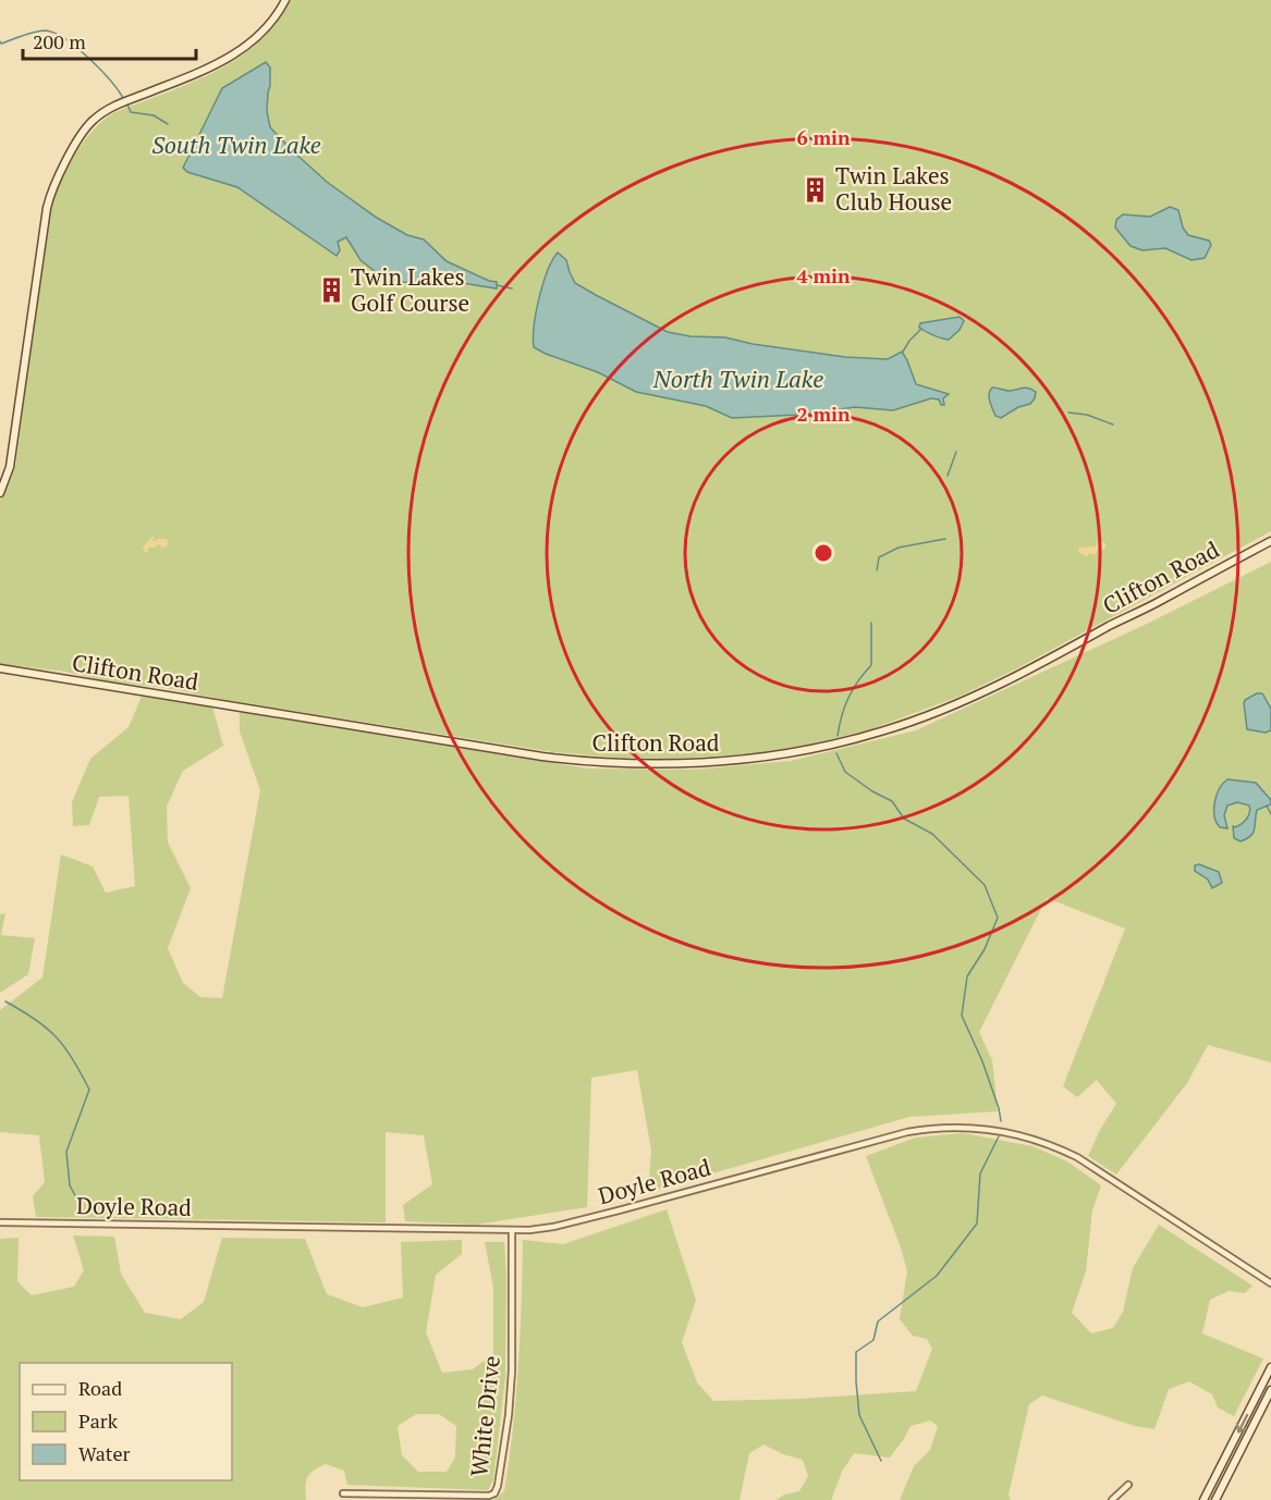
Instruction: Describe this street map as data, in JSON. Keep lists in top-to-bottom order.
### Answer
{
  "streets": {
    "main road": ["Clifton Road"],
    "street": ["Doyle Road", "White Drive"]
  },
  "crossings": [
    ["Doyle Road", "White Drive"]
  ],
  "water": ["South Twin Lake", "North Twin Lake"],
  "places": {
    "building": ["Twin Lakes Club House", "Twin Lakes Golf Course"]
  },
  "legend": ["Road", "Park", "Water"],
  "scale_bar": "200 m",
  "rings": ["6 min", "4 min", "2 min"]
}
